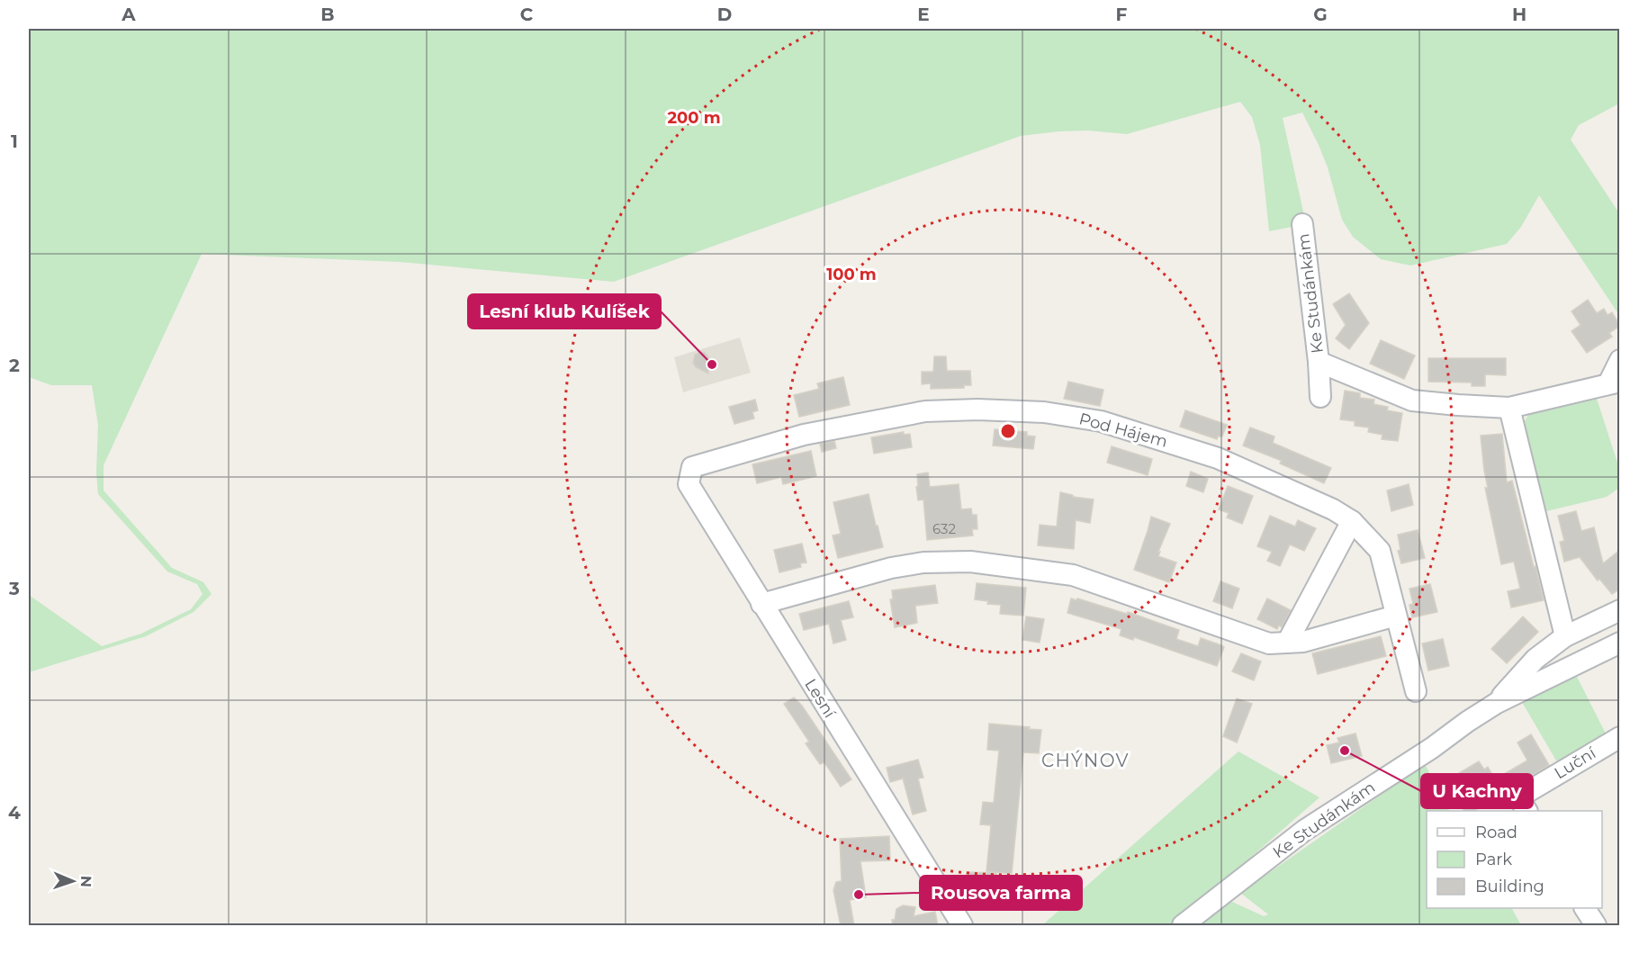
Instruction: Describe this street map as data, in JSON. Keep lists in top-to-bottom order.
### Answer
{
  "streets": {
    "street": [
      "Ke Studánkám",
      "Pod Hájem",
      "Lesní",
      "Luční"
    ]
  },
  "crossings": [
    ["Pod Hájem", "Lesní"]
  ],
  "districts": ["CHÝNOV"],
  "places": ["Lesní klub Kulíšek", "U Kachny", "Rousova farma"],
  "house_numbers": ["632"],
  "legend": ["Road", "Park", "Building"],
  "north": "right",
  "grid": {
    "columns": [
      "A",
      "B",
      "C",
      "D",
      "E",
      "F",
      "G",
      "H"
    ],
    "rows": [
      "1",
      "2",
      "3",
      "4"
    ]
  },
  "rings": ["200 m", "100 m"]
}
